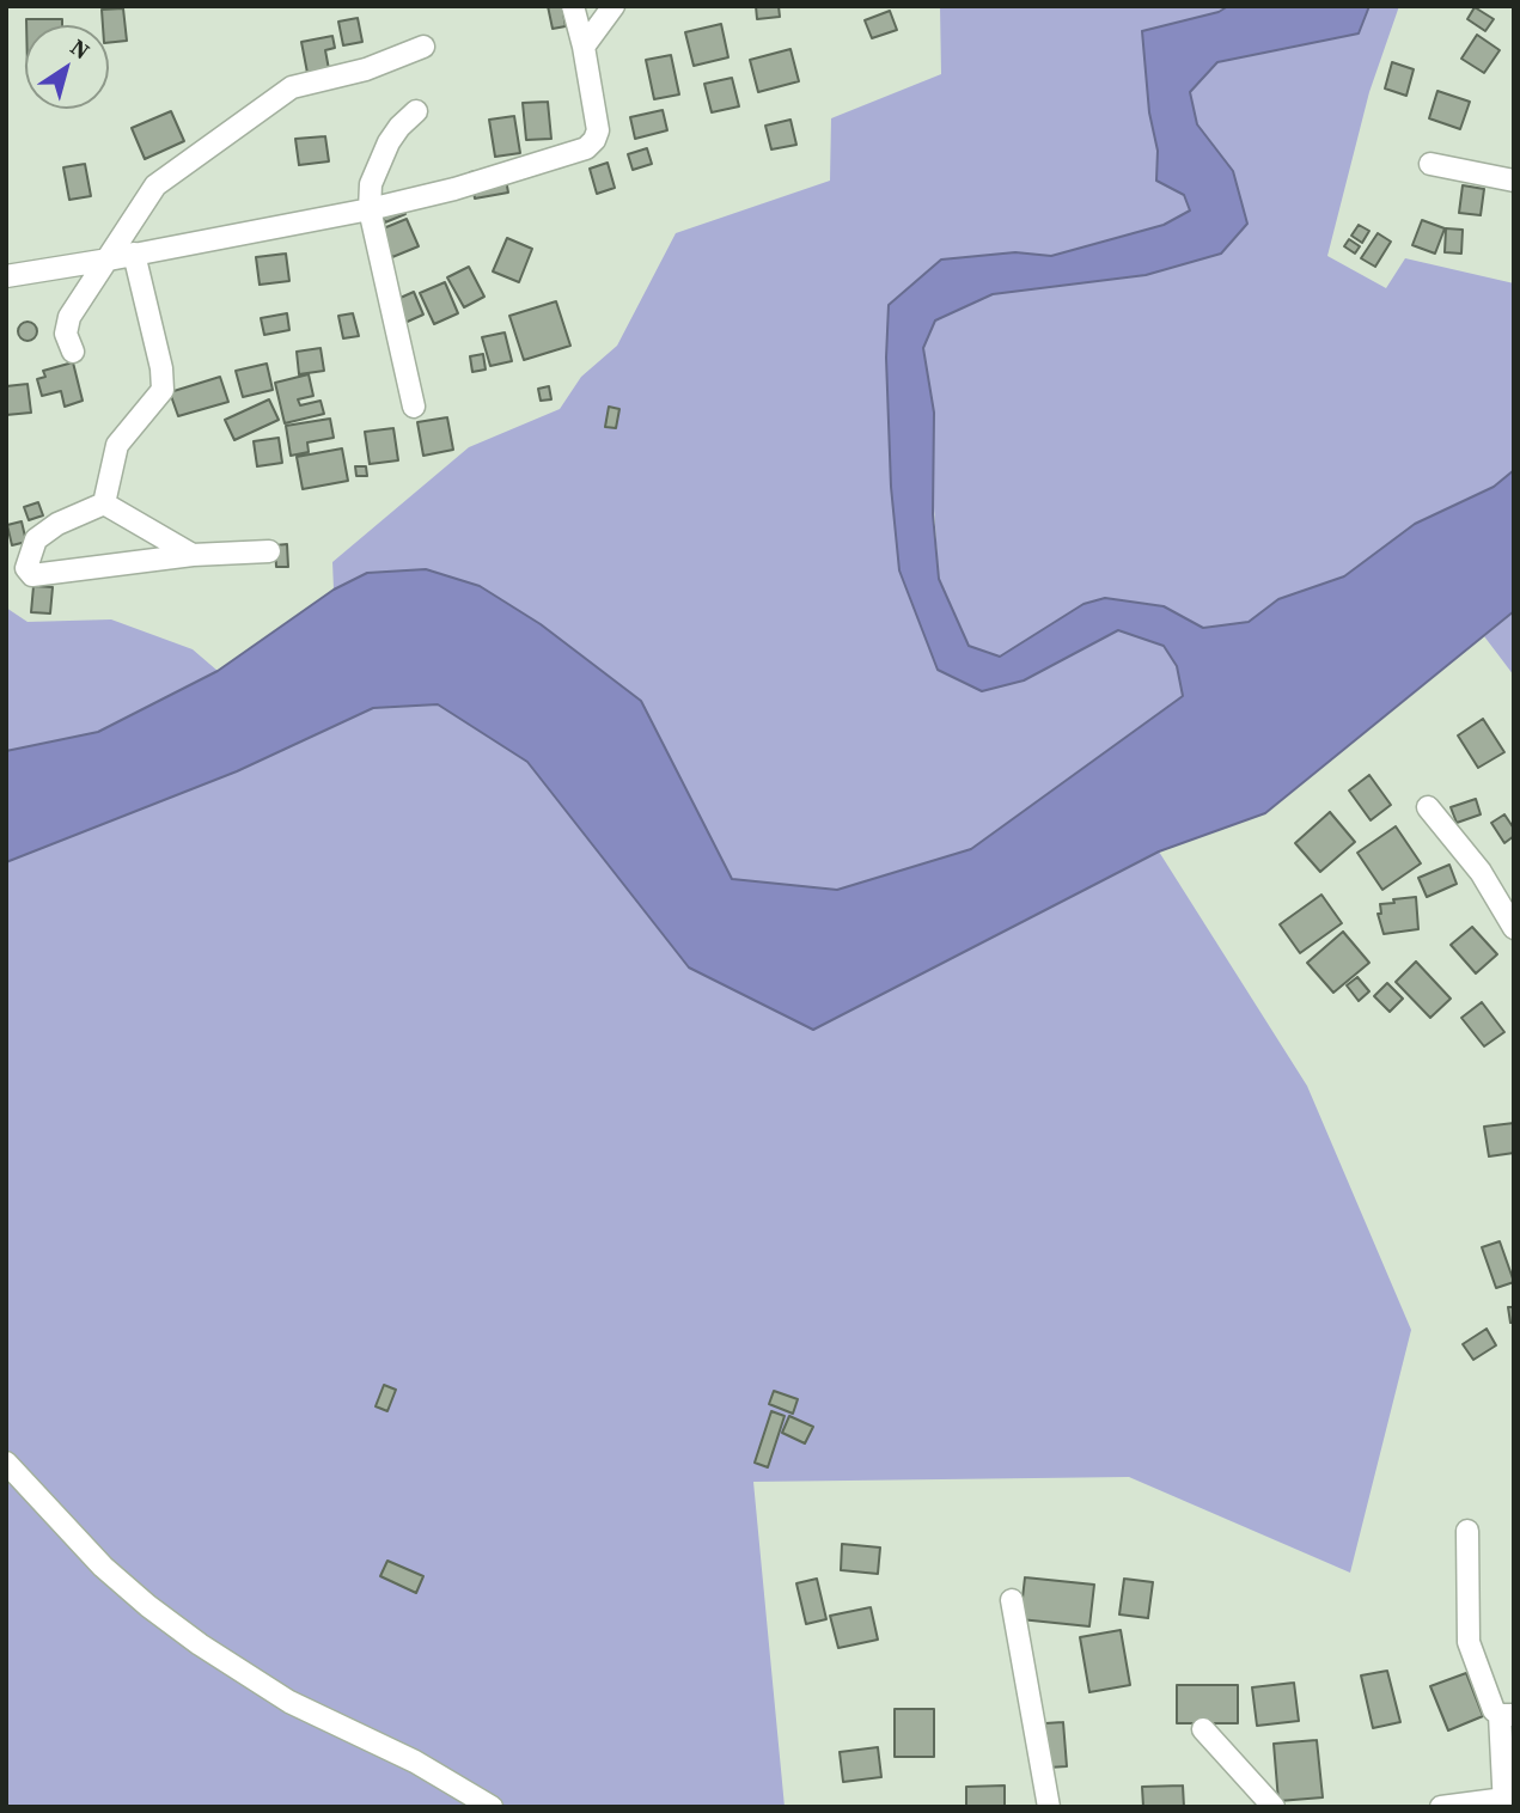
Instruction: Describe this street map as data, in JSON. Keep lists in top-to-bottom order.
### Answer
{
  "north": "top right"
}
